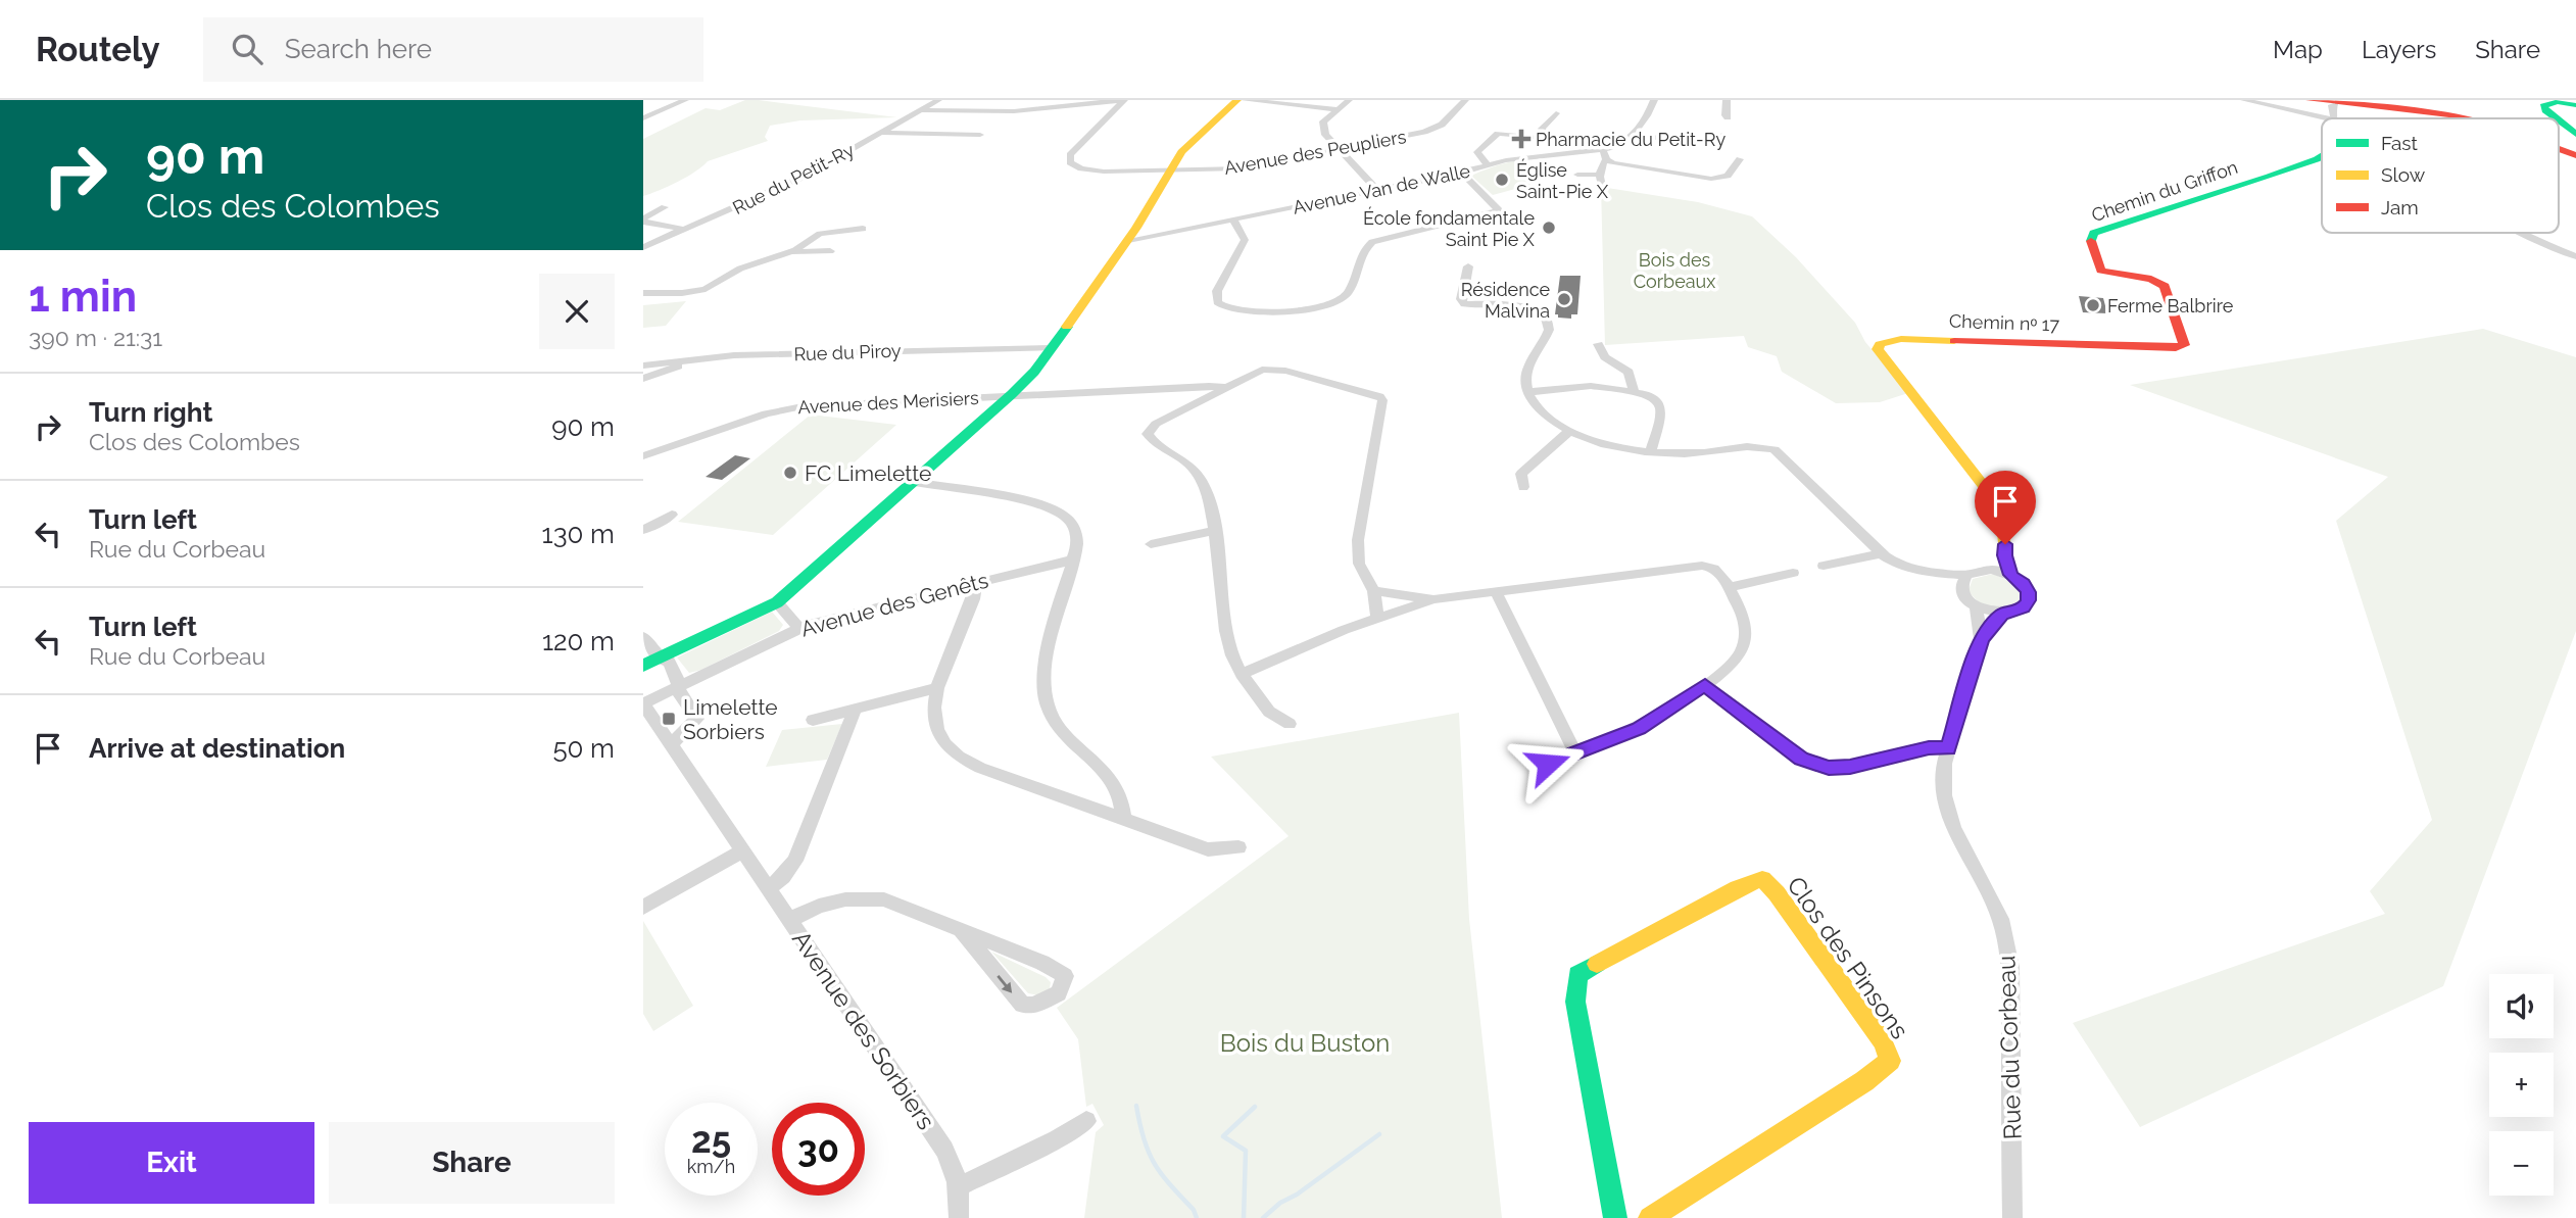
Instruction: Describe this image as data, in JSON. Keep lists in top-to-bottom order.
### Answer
{
  "streets": {
    "street": [
      "Avenue des Peupliers",
      "Rue du Petit-Ry",
      "Avenue Van de Walle",
      "Chemin du Griffon",
      "Chemin nᵒ 17",
      "Rue du Piroy",
      "Avenue des Merisiers",
      "Avenue des Genêts",
      "Clos des Pinsons",
      "Avenue des Sorbiers",
      "Rue du Corbeau"
    ]
  },
  "crossings": [
    ["Chemin du Griffon", "Chemin nᵒ 17"],
    ["Chemin nᵒ 17", "Rue du Corbeau"],
    ["Avenue des Genêts", "Avenue des Sorbiers"]
  ],
  "parks": ["Bois des Corbeaux", "Bois du Buston"],
  "places": {
    "health": ["Pharmacie du Petit-Ry"],
    "other": [
      "Église Saint-Pie X",
      "École fondamentale Saint Pie X",
      "Résidence Malvina",
      "Ferme Balbrire",
      "FC Limelette"
    ],
    "transit": ["Limelette Sorbiers"]
  },
  "legend": ["Fast", "Slow", "Jam"],
  "page": {
    "header": "Routely",
    "search": "Search here",
    "nav": ["Map", "Layers", "Share"],
    "turn": ["90 m", "Clos des Colombes"],
    "heading": ["1 min", "390 m · 21:31"],
    "list": [
      {
        "name": "Turn right",
        "note": "Clos des Colombes",
        "value": "90 m"
      },
      {
        "name": "Turn left",
        "note": "Rue du Corbeau",
        "value": "130 m"
      },
      {
        "name": "Turn left",
        "note": "Rue du Corbeau",
        "value": "120 m"
      },
      {
        "name": "Arrive at destination",
        "value": "50 m"
      }
    ],
    "map_buttons": ["+", "−"],
    "speed": "25 km/h",
    "limit": "30",
    "buttons": ["Exit", "Share"]
  }
}
